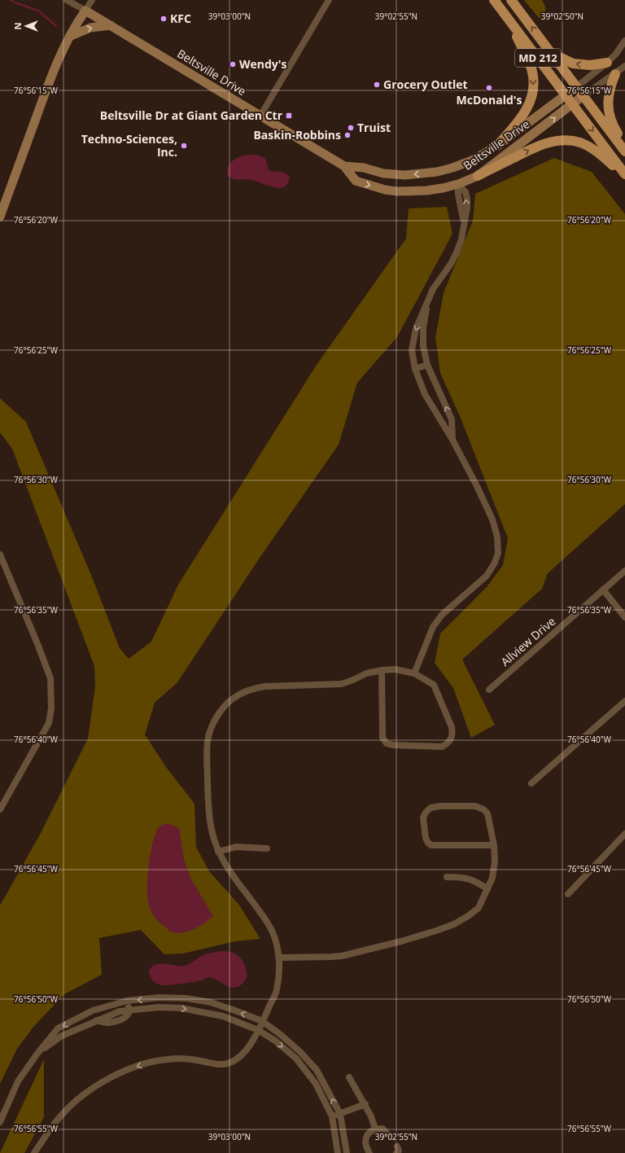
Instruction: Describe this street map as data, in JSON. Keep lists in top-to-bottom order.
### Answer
{
  "streets": {
    "main road": ["MD 212"],
    "street": ["Beltsville Drive", "Allview Drive"]
  },
  "crossings": [
    ["MD 212", "Beltsville Drive"]
  ],
  "places": {
    "other": [
      "KFC",
      "Wendy's",
      "Grocery Outlet",
      "McDonald's",
      "Truist",
      "Baskin-Robbins",
      "Techno-Sciences, Inc."
    ],
    "transit": ["Beltsville Dr at Giant Garden Ctr"]
  },
  "north": "left",
  "coordinates": [
    "39°03'00\"N",
    "39°02'55\"N",
    "39°02'50\"N",
    "76°56'15\"W",
    "76°56'20\"W",
    "76°56'25\"W",
    "76°56'30\"W",
    "76°56'35\"W",
    "76°56'40\"W",
    "76°56'45\"W",
    "76°56'50\"W",
    "76°56'55\"W"
  ]
}
